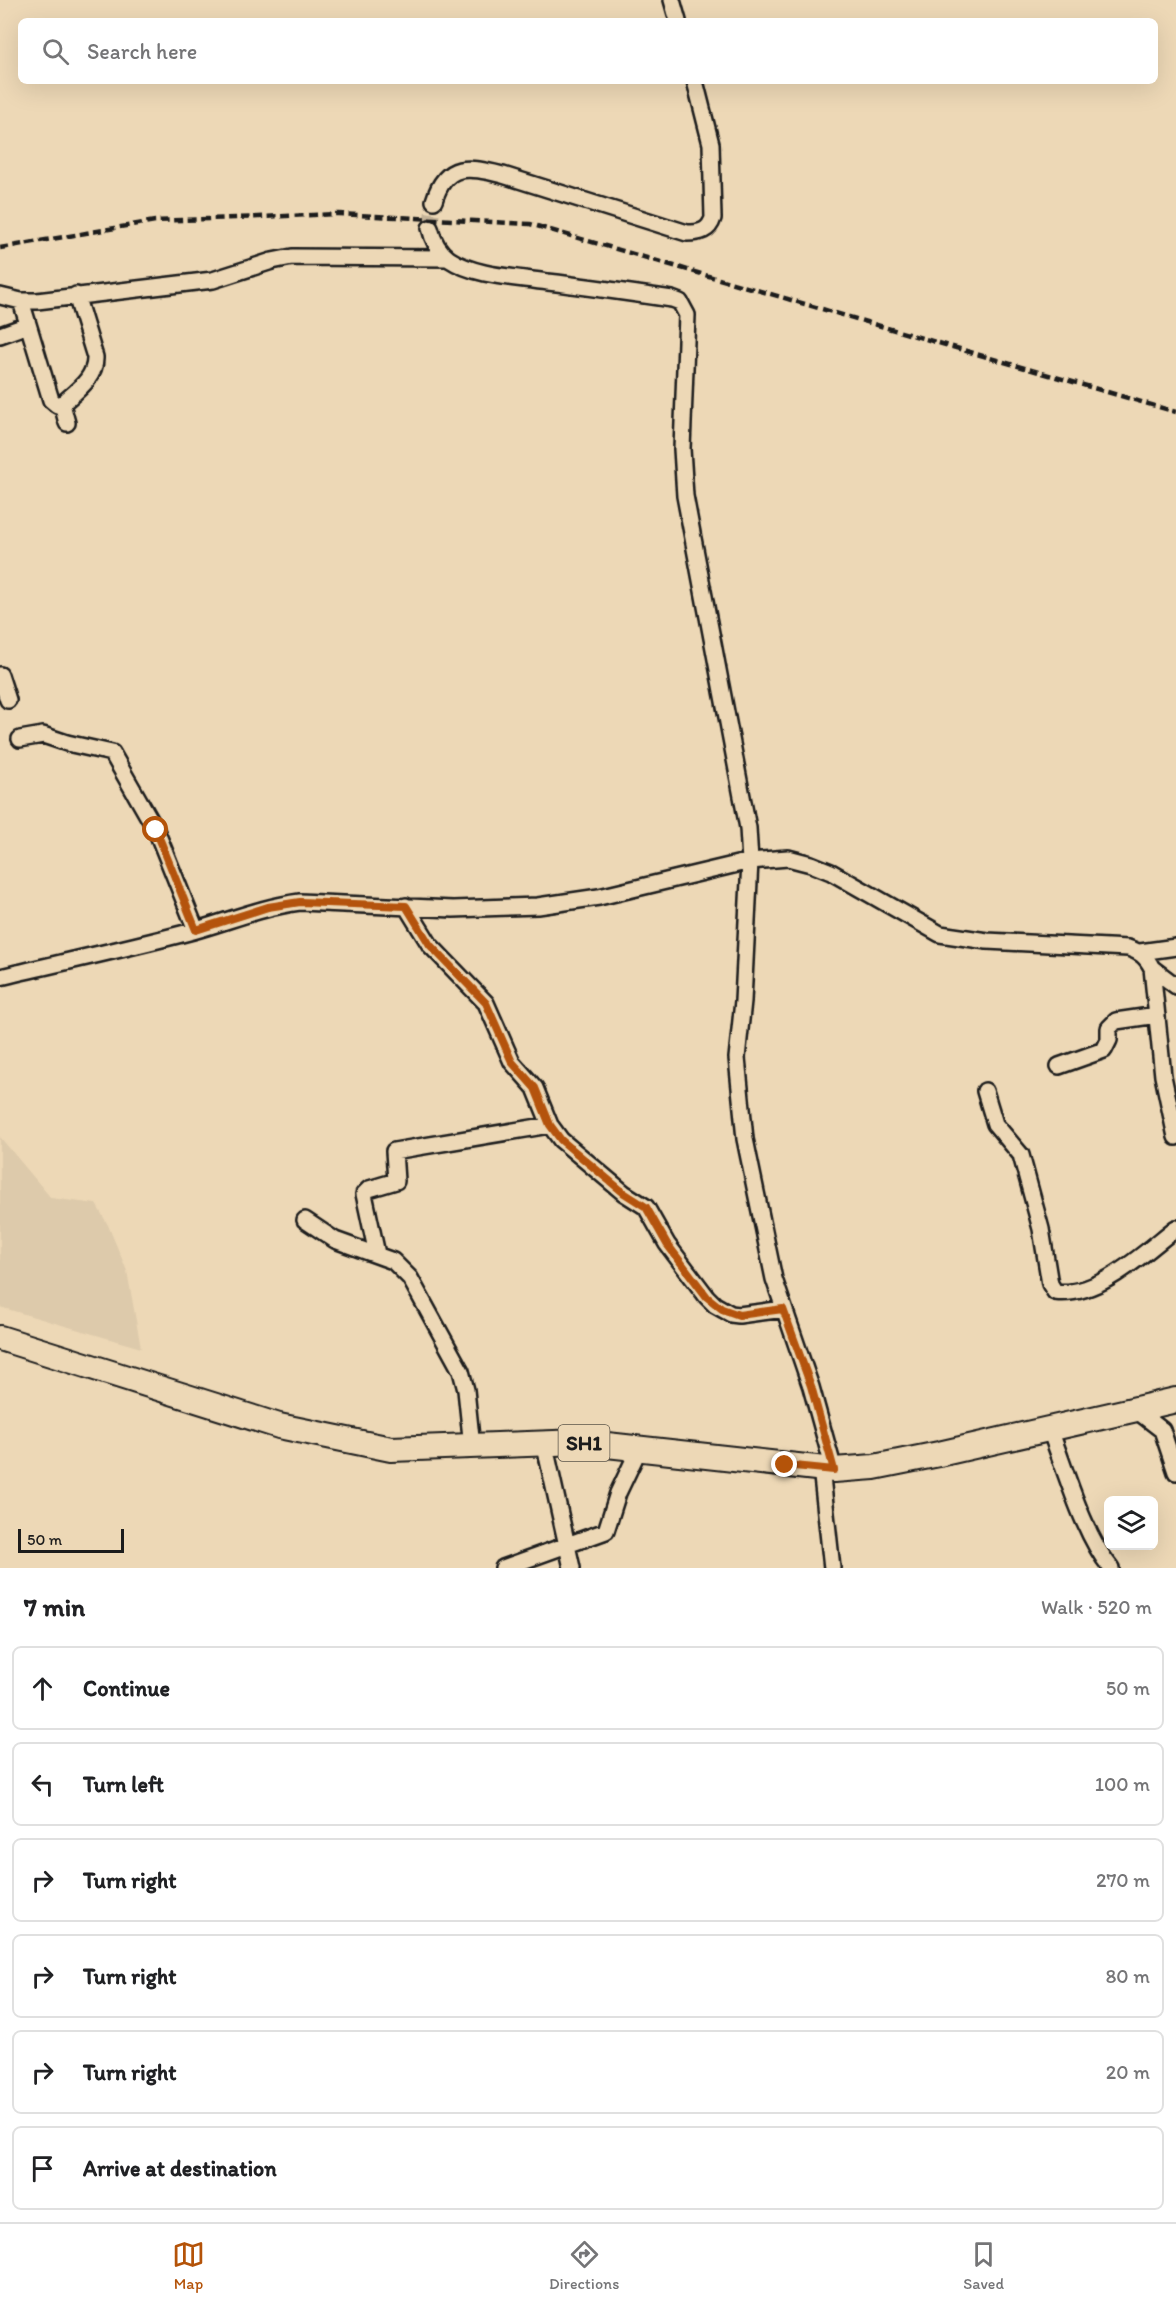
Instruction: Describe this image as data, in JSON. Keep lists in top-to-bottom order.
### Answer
{
  "streets": {
    "main road": ["SH1"]
  },
  "scale_bar": "50 m",
  "page": {
    "search": "Search here",
    "scale": "50 m",
    "heading": ["7 min", "Walk · 520 m"],
    "list": [
      ["Continue", "50 m"],
      ["Turn left", "100 m"],
      ["Turn right", "270 m"],
      ["Turn right", "80 m"],
      ["Turn right", "20 m"],
      "Arrive at destination"
    ],
    "nav": ["Map", "Directions", "Saved"]
  }
}
